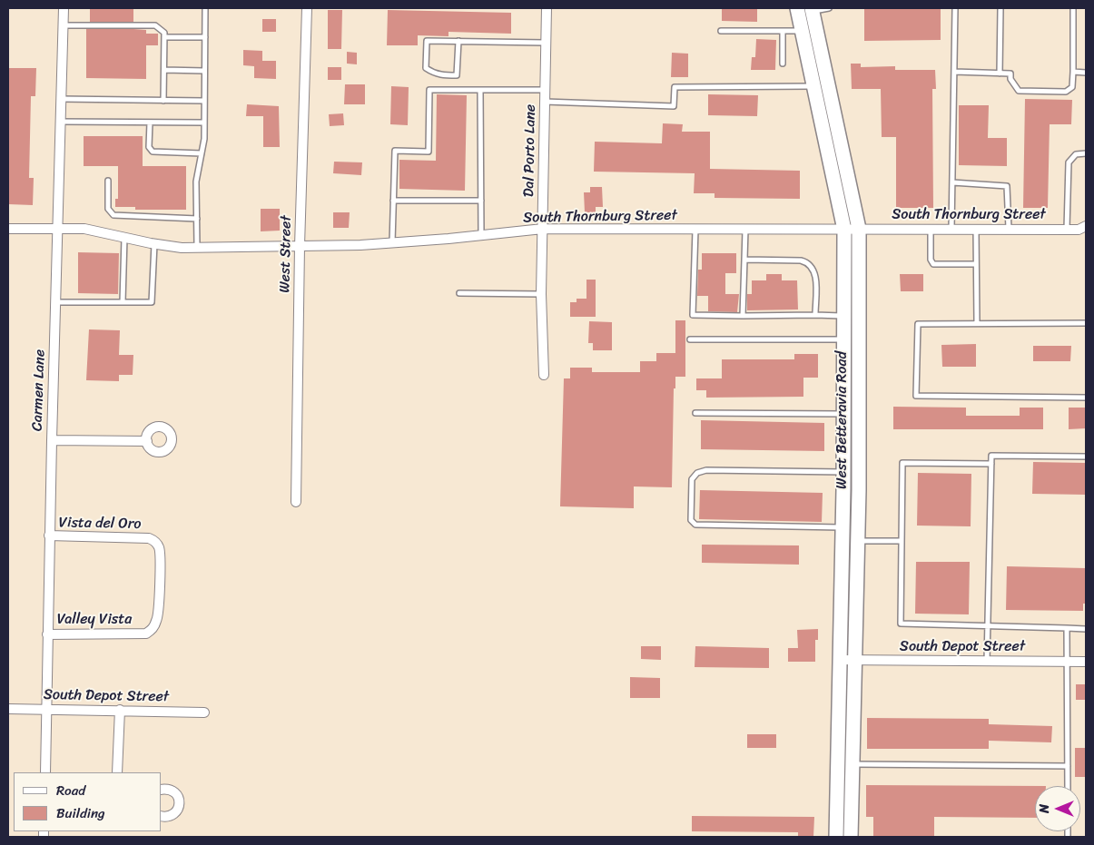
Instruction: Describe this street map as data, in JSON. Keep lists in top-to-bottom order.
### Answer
{
  "streets": {
    "main road": ["West Betteravia Road"],
    "street": [
      "Dal Porto Lane",
      "South Thornburg Street",
      "West Street",
      "Carmen Lane",
      "Vista del Oro",
      "Valley Vista",
      "South Depot Street"
    ]
  },
  "crossings": [
    ["Dal Porto Lane", "South Thornburg Street"],
    ["South Thornburg Street", "West Street"],
    ["South Thornburg Street", "Carmen Lane"],
    ["South Thornburg Street", "West Betteravia Road"],
    ["Carmen Lane", "Vista del Oro"],
    ["Carmen Lane", "Valley Vista"],
    ["Carmen Lane", "South Depot Street"],
    ["West Betteravia Road", "South Depot Street"],
    ["Vista del Oro", "Valley Vista"]
  ],
  "legend": ["Road", "Building"],
  "north": "left"
}
